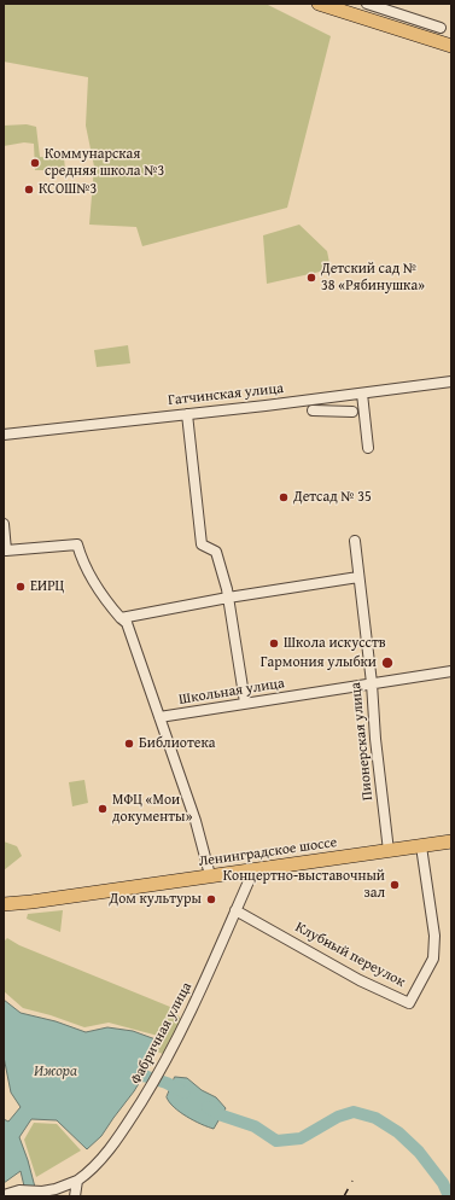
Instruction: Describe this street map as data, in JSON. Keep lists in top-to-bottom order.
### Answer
{
  "streets": {
    "main road": ["Ленинградское шоссе"],
    "street": [
      "Гатчинская улица",
      "Школьная улица",
      "Пионерская улица",
      "Клубный переулок",
      "Фабричная улица"
    ]
  },
  "crossings": [
    ["Школьная улица", "Пионерская улица"],
    ["Пионерская улица", "Ленинградское шоссе"],
    ["Ленинградское шоссе", "Клубный переулок"],
    ["Ленинградское шоссе", "Фабричная улица"],
    ["Клубный переулок", "Фабричная улица"]
  ],
  "water": ["Ижора"],
  "places": [
    "Коммунарская средняя школа №3",
    "КСОШ№3",
    "Детский сад № 38 «Рябинушка»",
    "Детсад № 35",
    "ЕИРЦ",
    "Школа искусств",
    "Гармония улыбки",
    "Библиотека",
    "МФЦ «Мои документы»",
    "Концертно-выставочный зал",
    "Дом культуры"
  ]
}
